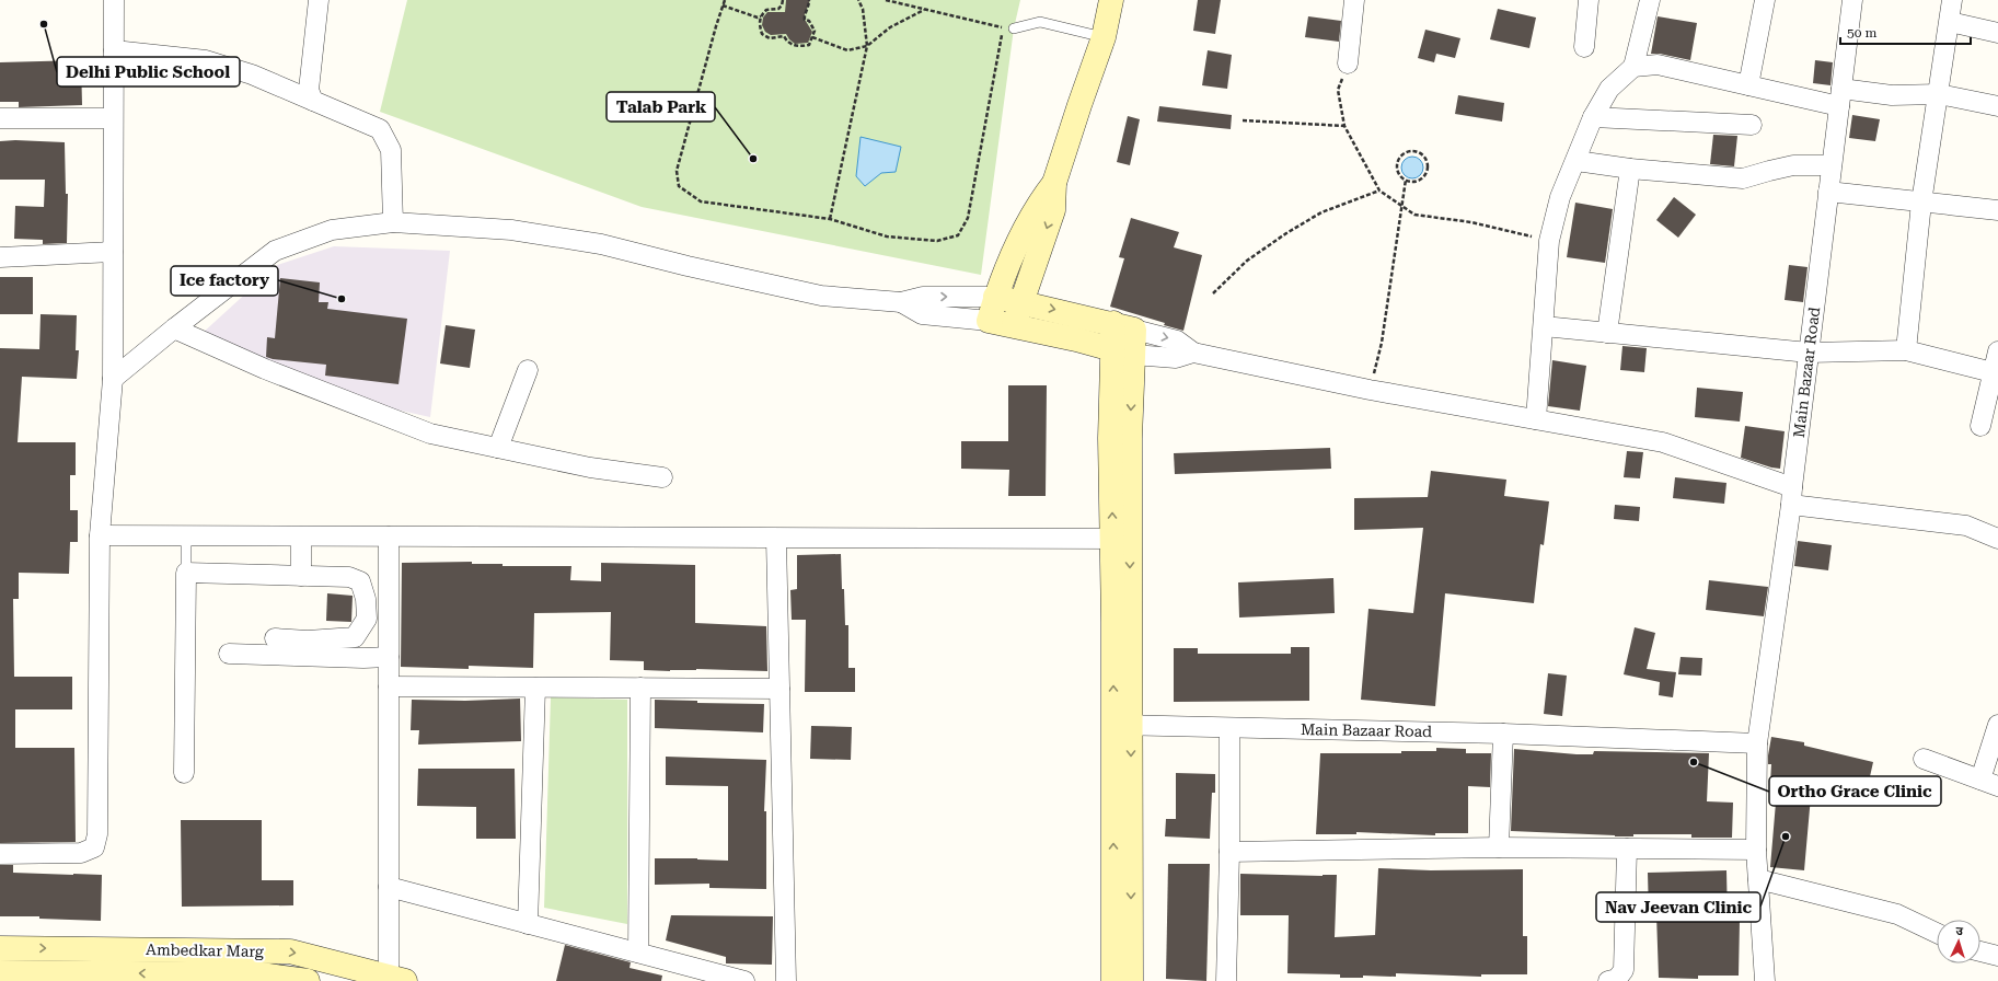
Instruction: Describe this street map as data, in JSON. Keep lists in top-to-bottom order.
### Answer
{
  "streets": {
    "street": ["Main Bazaar Road", "Ambedkar Marg"]
  },
  "places": [
    "Delhi Public School",
    "Talab Park",
    "Ice factory",
    "Ortho Grace Clinic",
    "Nav Jeevan Clinic"
  ],
  "scale_bar": "50 m",
  "north": "top"
}
